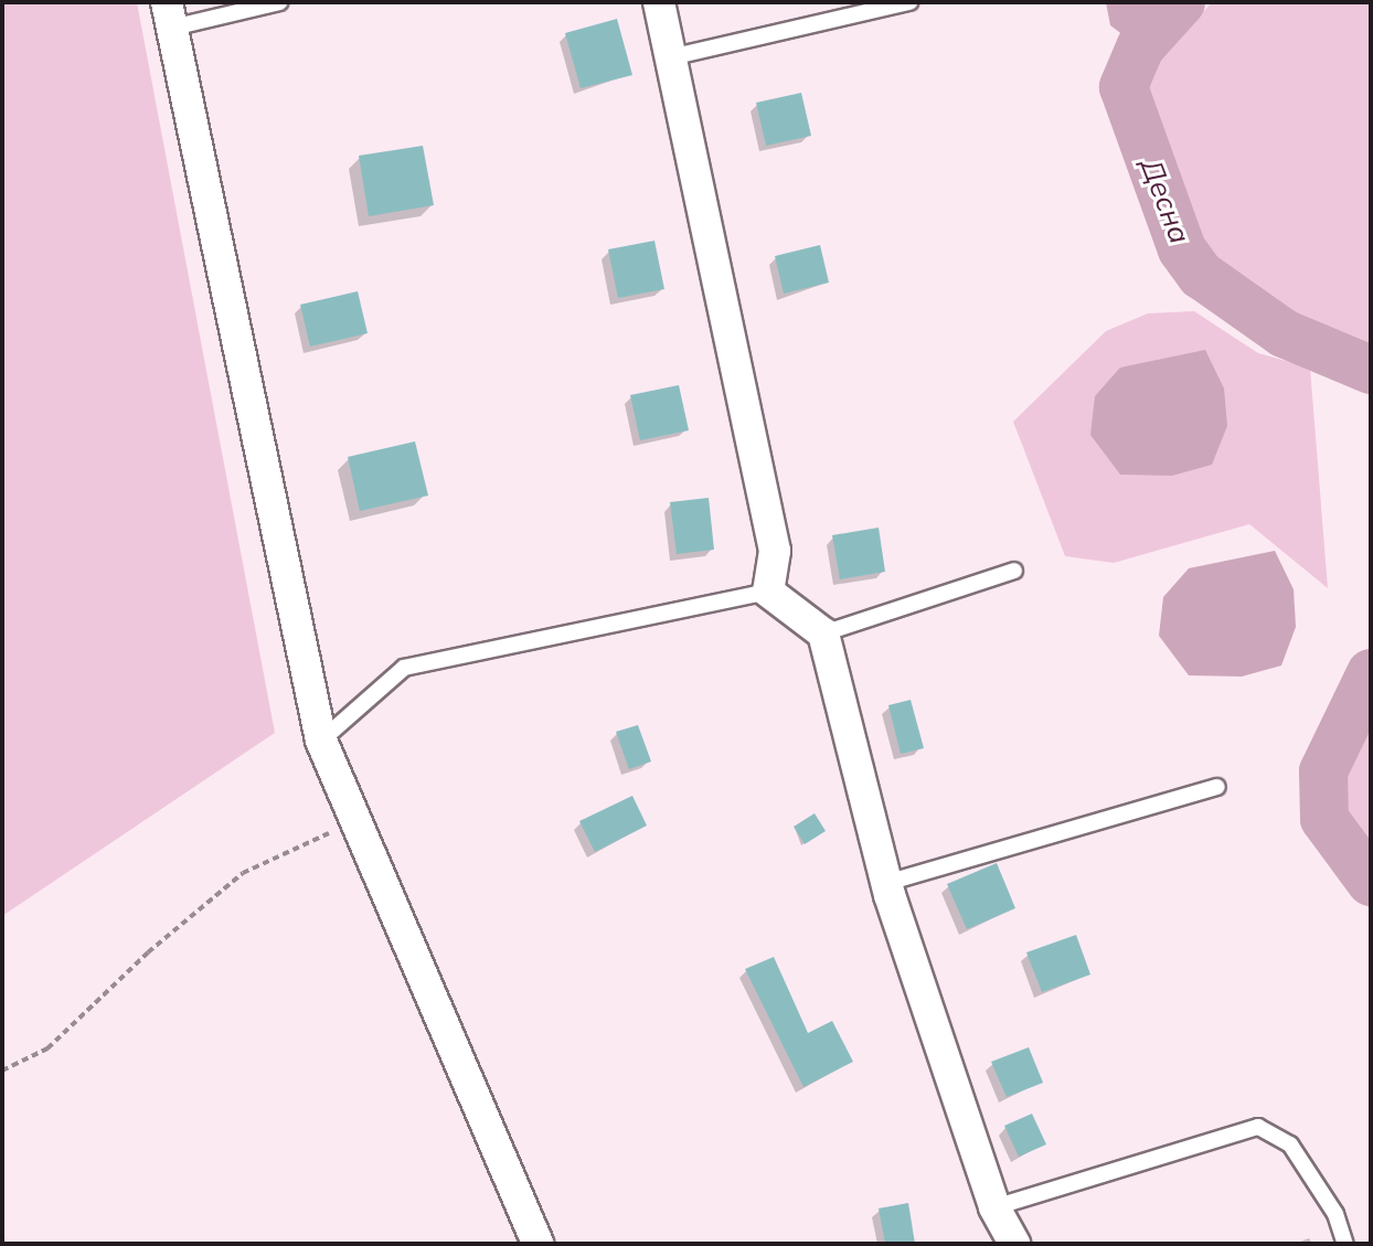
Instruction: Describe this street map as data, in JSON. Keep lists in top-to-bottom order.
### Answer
{
  "water": ["Десна"]
}
